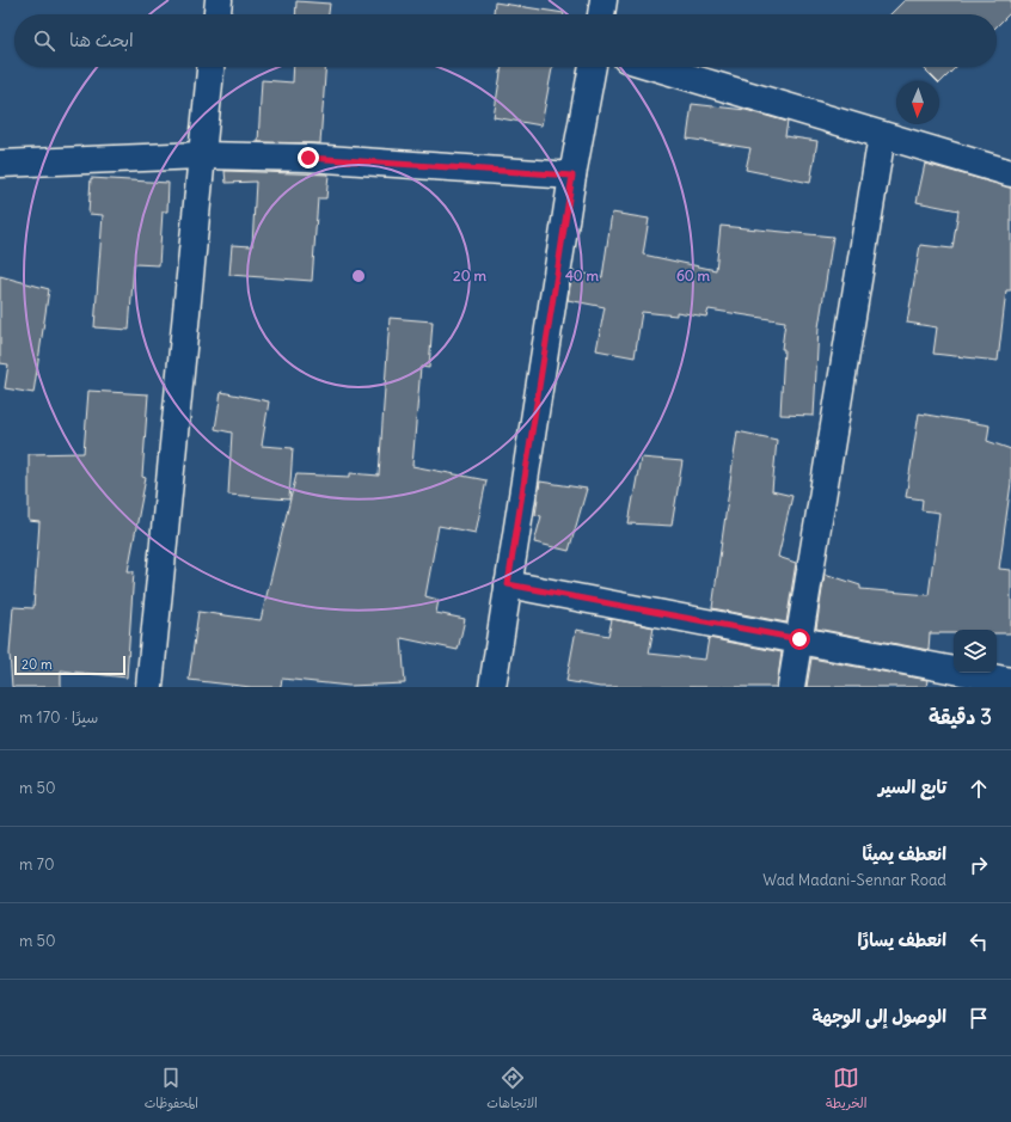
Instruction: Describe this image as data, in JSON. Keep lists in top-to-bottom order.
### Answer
{
  "scale_bar": "20 m",
  "north": "bottom",
  "page": {
    "search": "ابحث هنا",
    "scale": "20 m",
    "heading": ["3 دقيقة", "سيرًا · 170 m"],
    "list": [
      ["تابع السير", "50 m"],
      ["انعطف يمينًا", "Wad Madani-Sennar Road", "70 m"],
      ["انعطف يسارًا", "50 m"],
      "الوصول إلى الوجهة"
    ],
    "nav": ["الخريطة", "الاتجاهات", "المحفوظات"]
  },
  "rings": ["20 m", "40 m", "60 m"]
}
